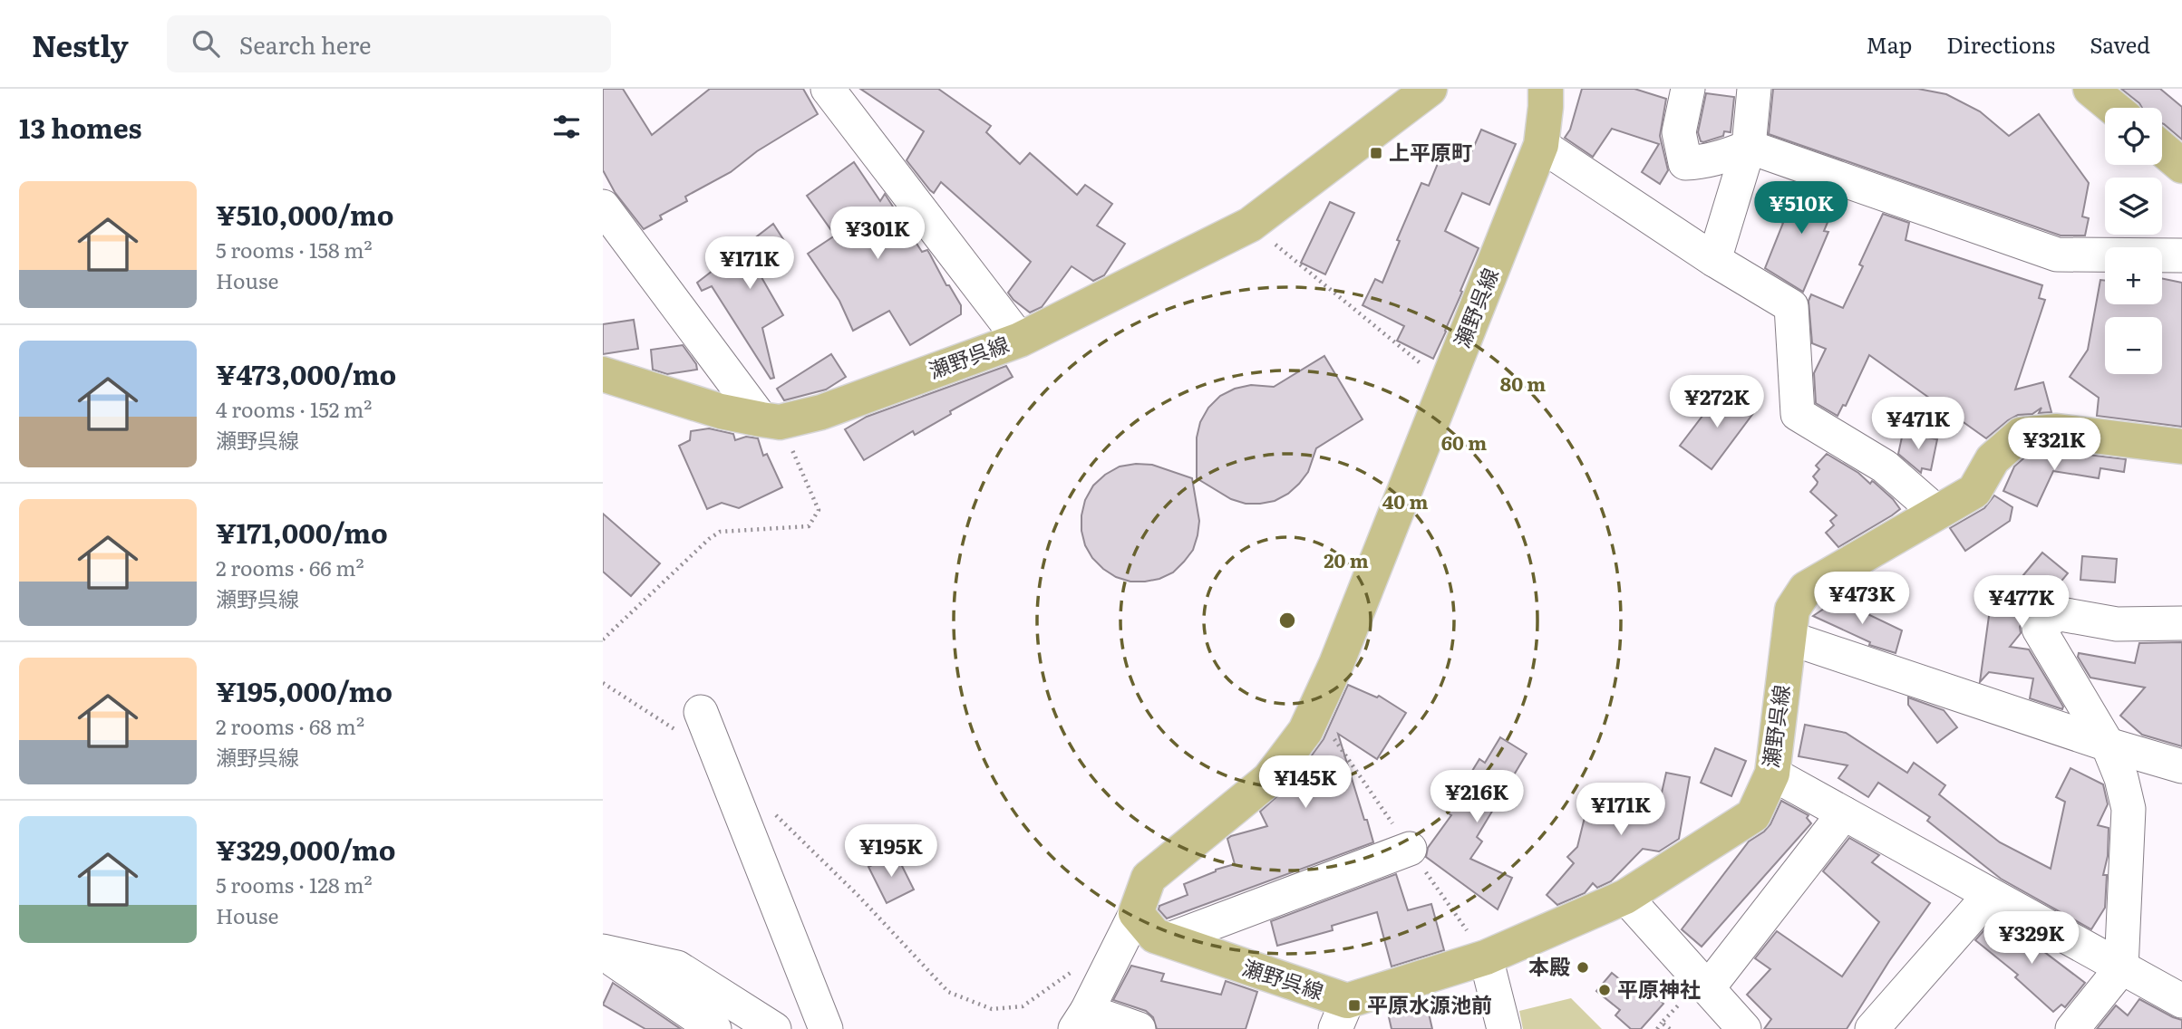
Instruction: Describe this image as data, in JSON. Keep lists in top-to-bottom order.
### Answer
{
  "streets": {
    "main road": ["瀬野呉線"]
  },
  "places": {
    "transit": ["上平原町", "平原水源池前"],
    "other": ["本殿", "平原神社"]
  },
  "page": {
    "header": "Nestly",
    "search": "Search here",
    "nav": ["Map", "Directions", "Saved"],
    "heading": "13 homes",
    "map_buttons": ["+", "−"],
    "list": [
      {
        "name": "¥510,000/mo",
        "note": "5 rooms · 158 m² · House"
      },
      {
        "name": "¥473,000/mo",
        "note": "4 rooms · 152 m² · 瀬野呉線"
      },
      {
        "name": "¥171,000/mo",
        "note": "2 rooms · 66 m² · 瀬野呉線"
      },
      {
        "name": "¥195,000/mo",
        "note": "2 rooms · 68 m² · 瀬野呉線"
      },
      {
        "name": "¥329,000/mo",
        "note": "5 rooms · 128 m² · House"
      }
    ],
    "price": [
      "¥510K",
      "¥301K",
      "¥171K",
      "¥272K",
      "¥471K",
      "¥321K",
      "¥473K",
      "¥477K",
      "¥145K",
      "¥216K",
      "¥171K",
      "¥195K",
      "¥329K"
    ]
  },
  "rings": [
    "80 m",
    "60 m",
    "40 m",
    "20 m"
  ]
}
